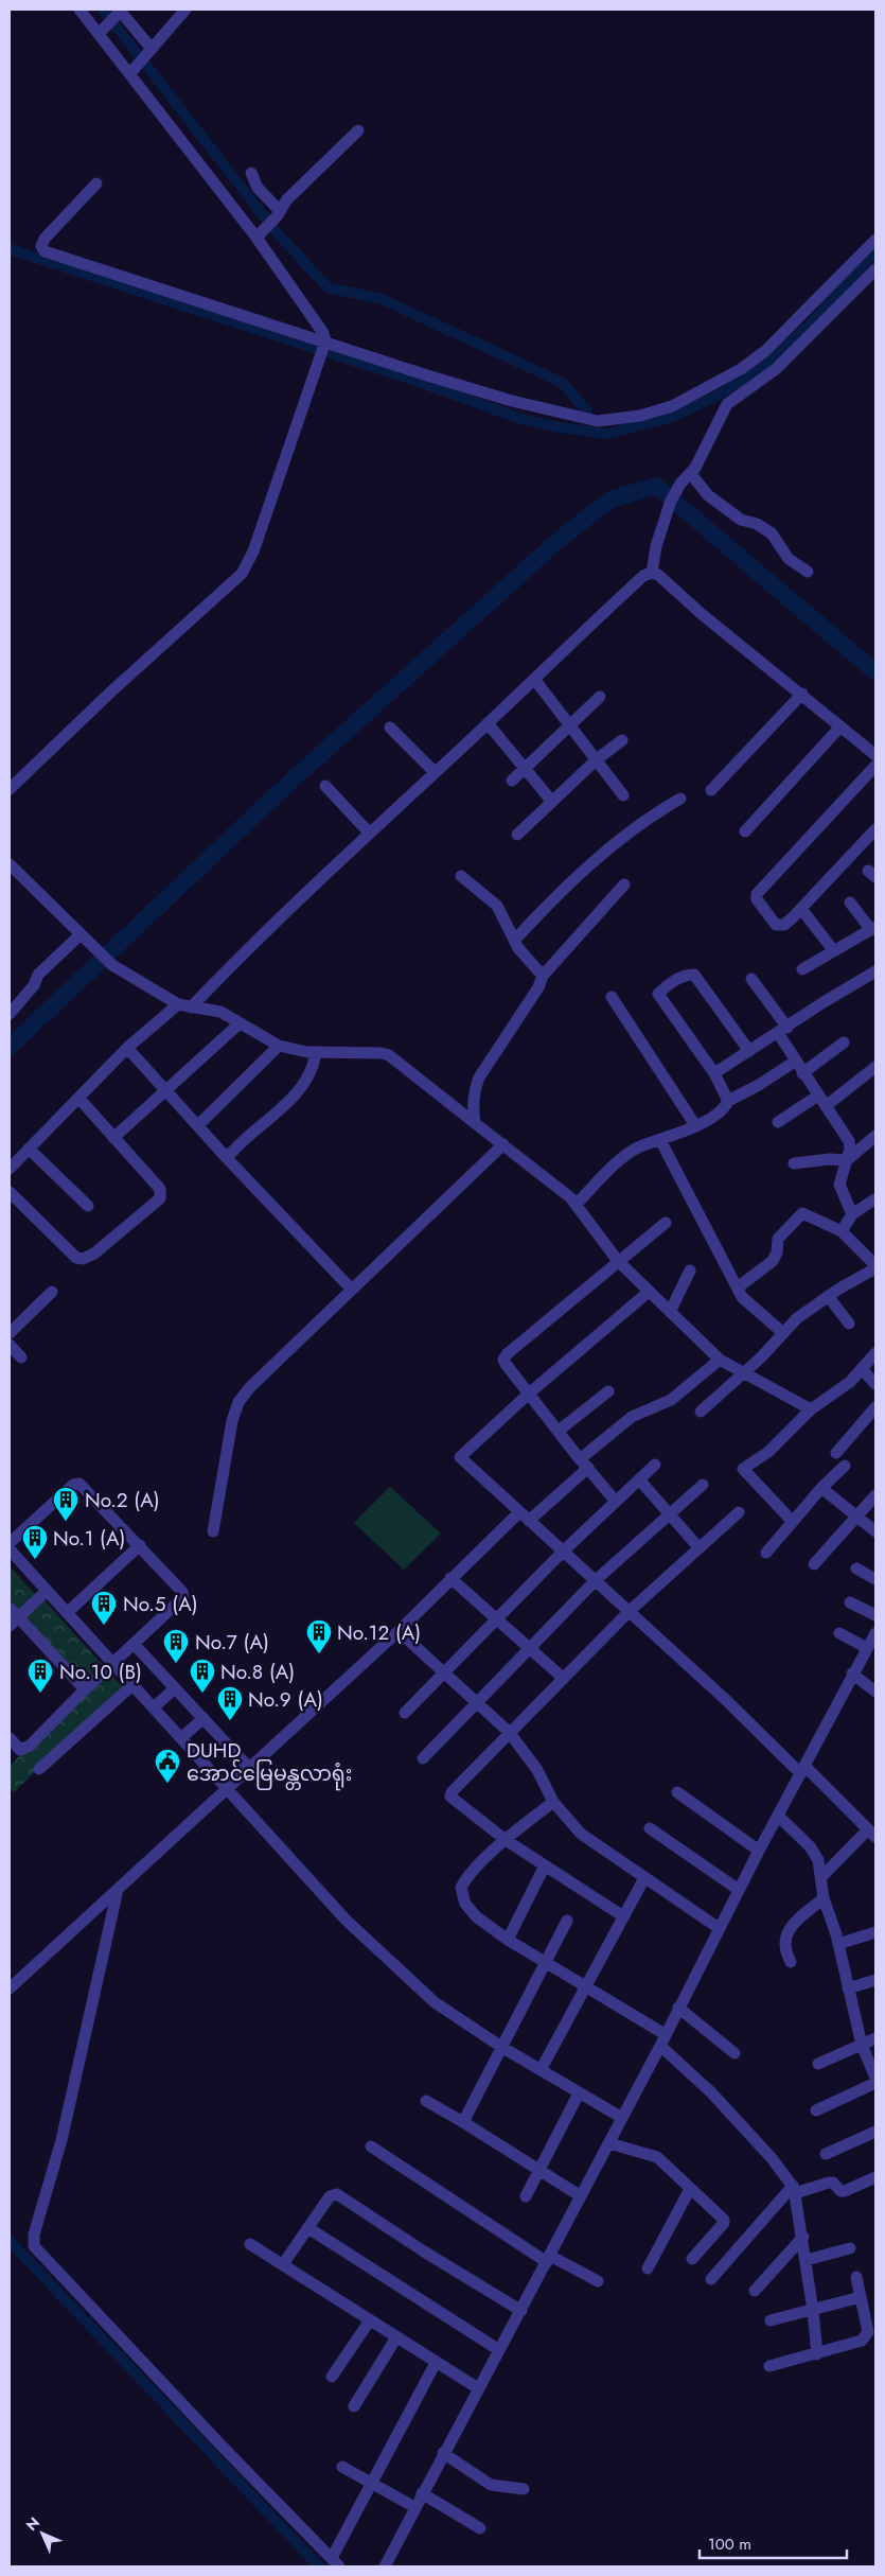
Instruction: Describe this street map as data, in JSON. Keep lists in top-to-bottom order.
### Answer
{
  "places": {
    "building": [
      "No.2 (A)",
      "No.1 (A)",
      "No.5 (A)",
      "No.12 (A)",
      "No.7 (A)",
      "No.10 (B)",
      "No.8 (A)",
      "No.9 (A)"
    ],
    "public building": ["DUHD အောင်မြေမန္တလာရုံး"]
  },
  "scale_bar": "100 m",
  "north": "top left"
}
